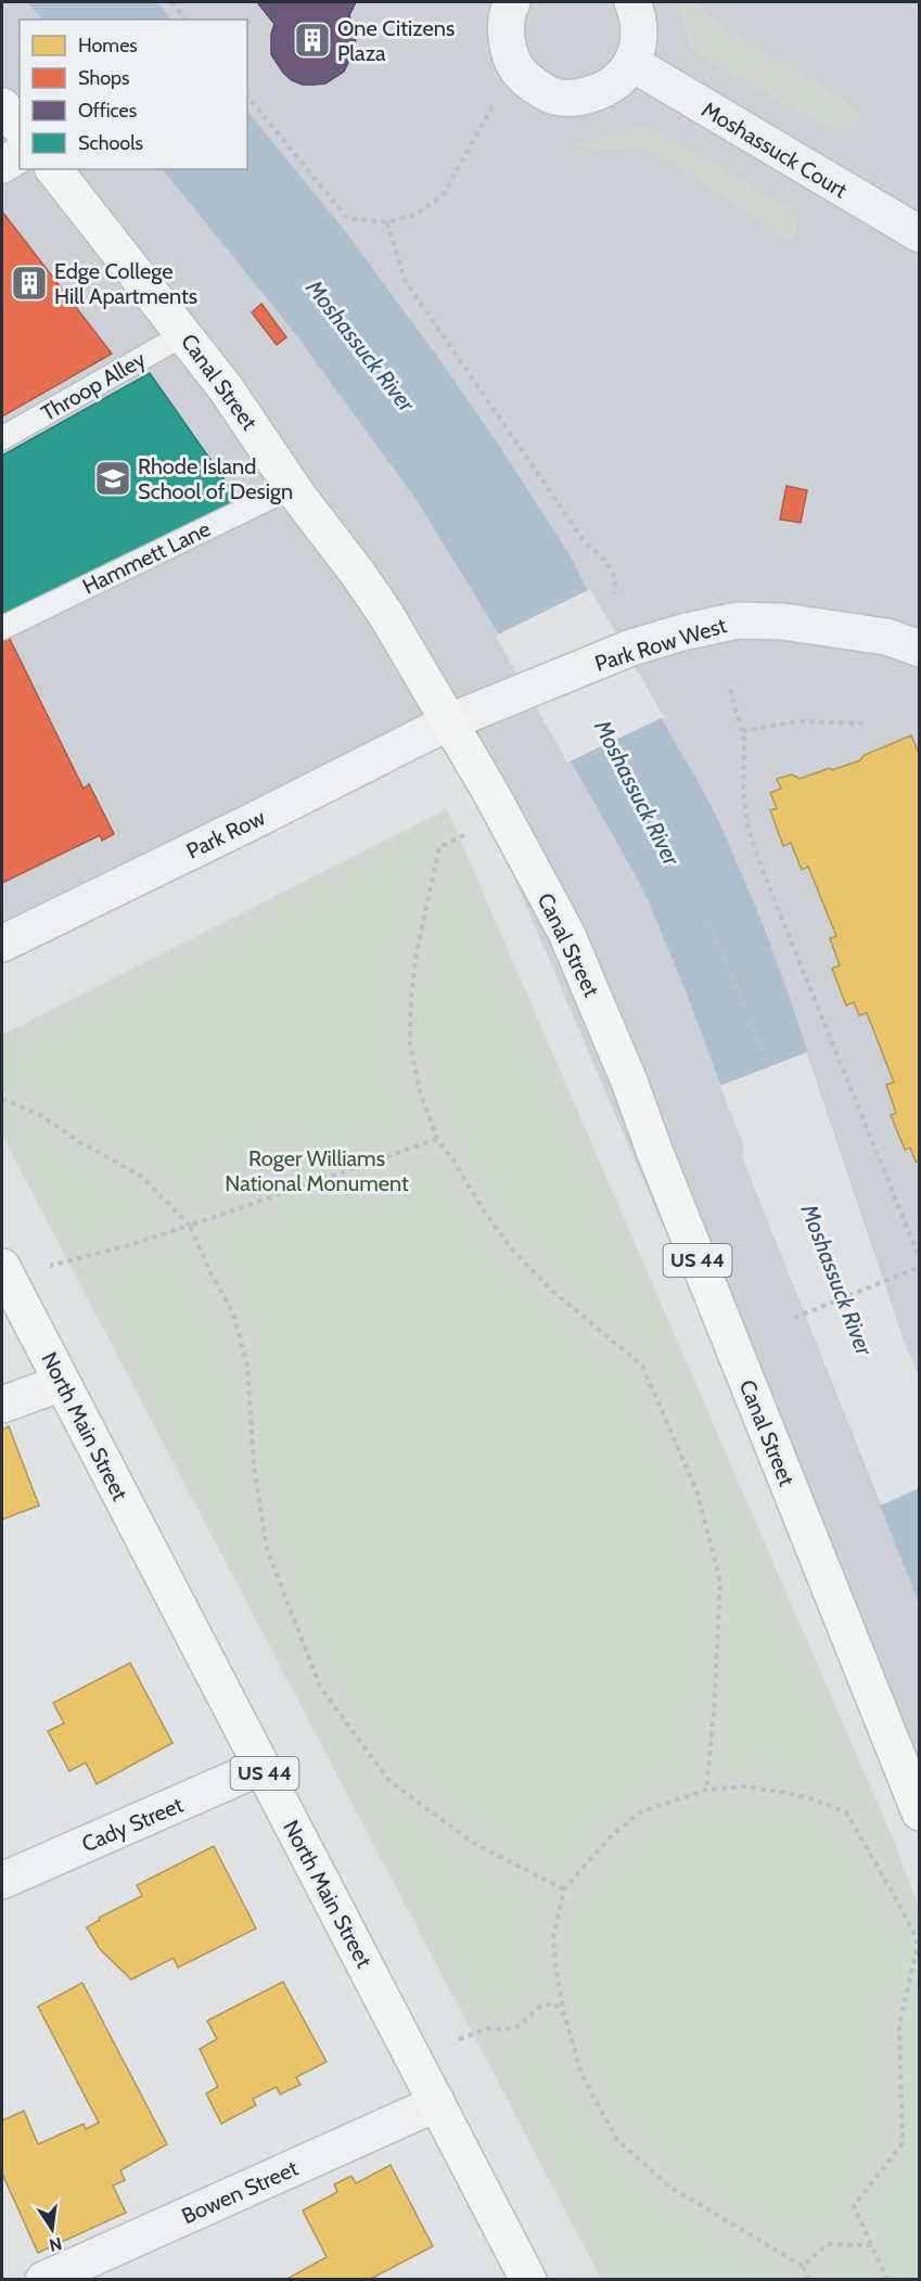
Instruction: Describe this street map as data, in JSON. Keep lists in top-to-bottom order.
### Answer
{
  "streets": {
    "main road": ["Canal Street", "US 44", "North Main Street"],
    "street": [
      "Moshassuck Court",
      "Park Row West",
      "Park Row",
      "Cady Street",
      "Bowen Street"
    ],
    "lane": ["Throop Alley", "Hammett Lane"]
  },
  "crossings": [
    ["Canal Street", "Throop Alley"],
    ["Canal Street", "Hammett Lane"],
    ["Canal Street", "Park Row West"],
    ["Canal Street", "Park Row"],
    ["Park Row West", "Park Row"],
    ["North Main Street", "Cady Street"],
    ["North Main Street", "Bowen Street"]
  ],
  "water": ["Moshassuck River"],
  "parks": ["Roger Williams National Monument"],
  "places": {
    "building": ["One Citizens Plaza", "Edge College Hill Apartments"],
    "school or university": ["Rhode Island School of Design"]
  },
  "legend": [
    "Homes",
    "Shops",
    "Offices",
    "Schools"
  ],
  "north": "bottom"
}
